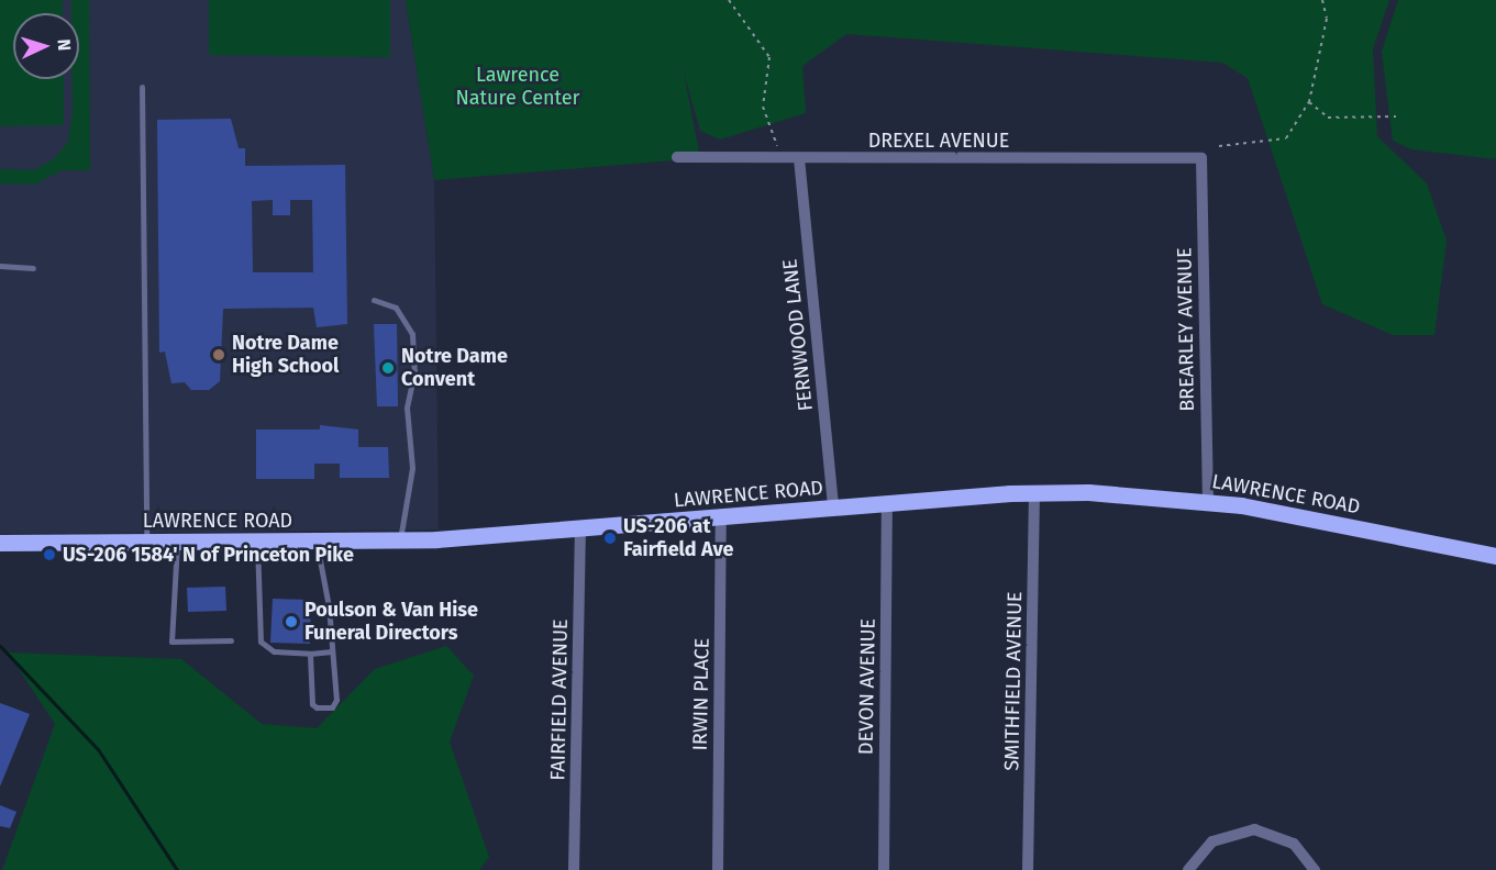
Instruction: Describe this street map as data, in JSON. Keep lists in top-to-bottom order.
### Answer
{
  "streets": {
    "main road": ["LAWRENCE ROAD"],
    "street": [
      "DREXEL AVENUE",
      "BREARLEY AVENUE",
      "FERNWOOD LANE",
      "SMITHFIELD AVENUE",
      "DEVON AVENUE",
      "IRWIN PLACE",
      "FAIRFIELD AVENUE"
    ]
  },
  "crossings": [
    ["DREXEL AVENUE", "BREARLEY AVENUE"],
    ["DREXEL AVENUE", "FERNWOOD LANE"],
    ["BREARLEY AVENUE", "LAWRENCE ROAD"],
    ["FERNWOOD LANE", "LAWRENCE ROAD"],
    ["LAWRENCE ROAD", "SMITHFIELD AVENUE"],
    ["LAWRENCE ROAD", "DEVON AVENUE"],
    ["LAWRENCE ROAD", "IRWIN PLACE"],
    ["LAWRENCE ROAD", "FAIRFIELD AVENUE"]
  ],
  "parks": ["Lawrence Nature Center"],
  "places": [
    "Notre Dame High School",
    "Notre Dame Convent",
    "US-206 at Fairfield Ave",
    "US-206 1584' N of Princeton Pike",
    "Poulson & Van Hise Funeral Directors"
  ],
  "north": "right"
}
